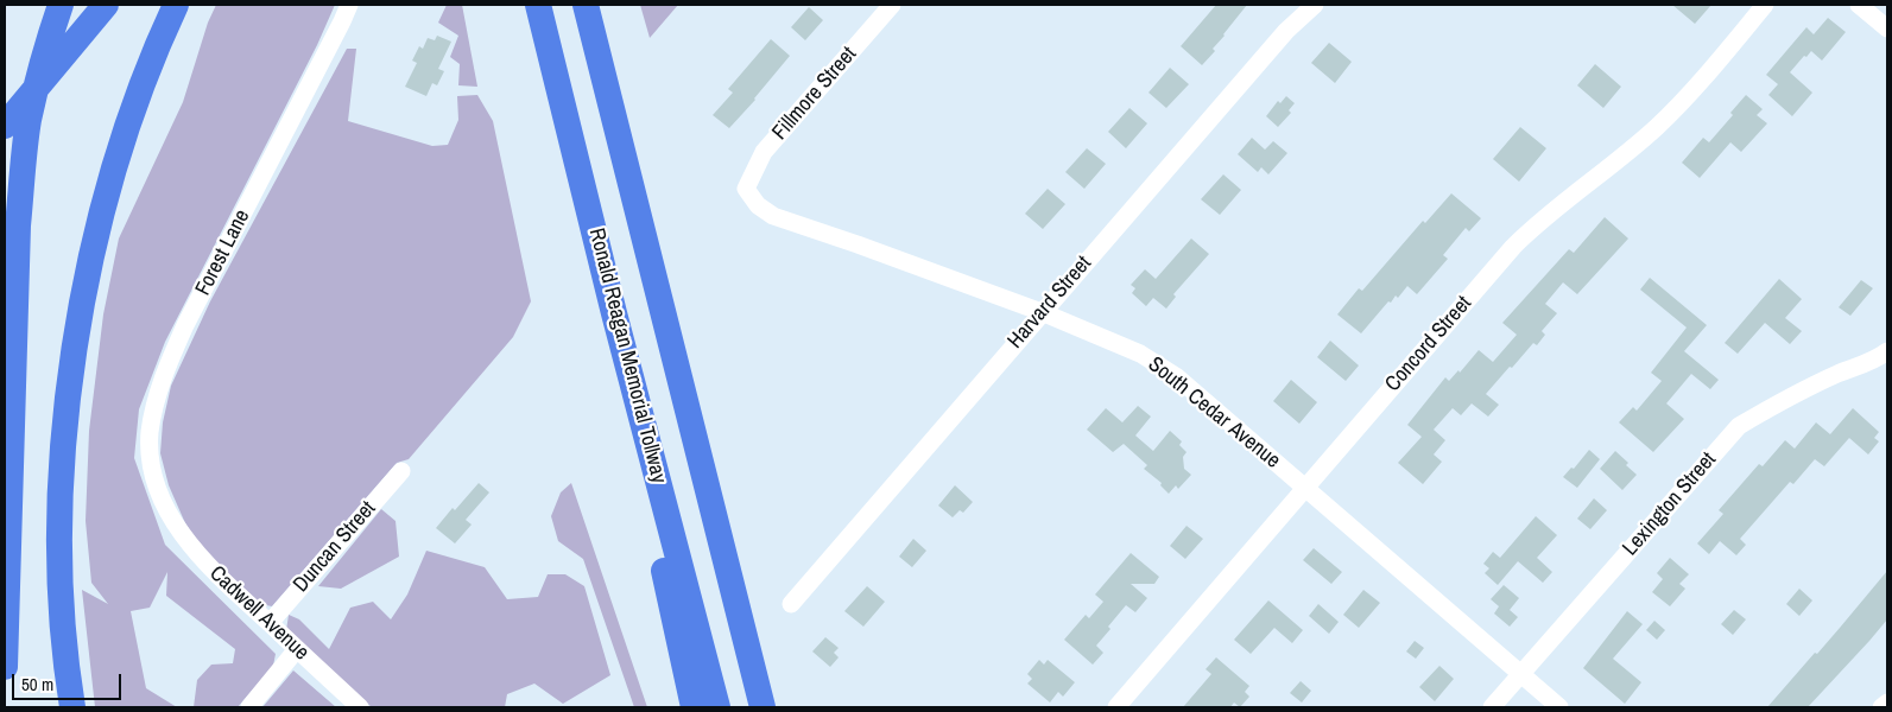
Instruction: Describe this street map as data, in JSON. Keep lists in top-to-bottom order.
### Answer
{
  "streets": {
    "highway": ["Ronald Reagan Memorial Tollway"],
    "street": [
      "Fillmore Street",
      "Forest Lane",
      "Harvard Street",
      "Concord Street",
      "South Cedar Avenue",
      "Lexington Street",
      "Duncan Street",
      "Cadwell Avenue"
    ]
  },
  "crossings": [
    ["Fillmore Street", "South Cedar Avenue"],
    ["Forest Lane", "Cadwell Avenue"],
    ["Harvard Street", "South Cedar Avenue"],
    ["Concord Street", "South Cedar Avenue"],
    ["South Cedar Avenue", "Lexington Street"],
    ["Duncan Street", "Cadwell Avenue"]
  ],
  "scale_bar": "50 m"
}
